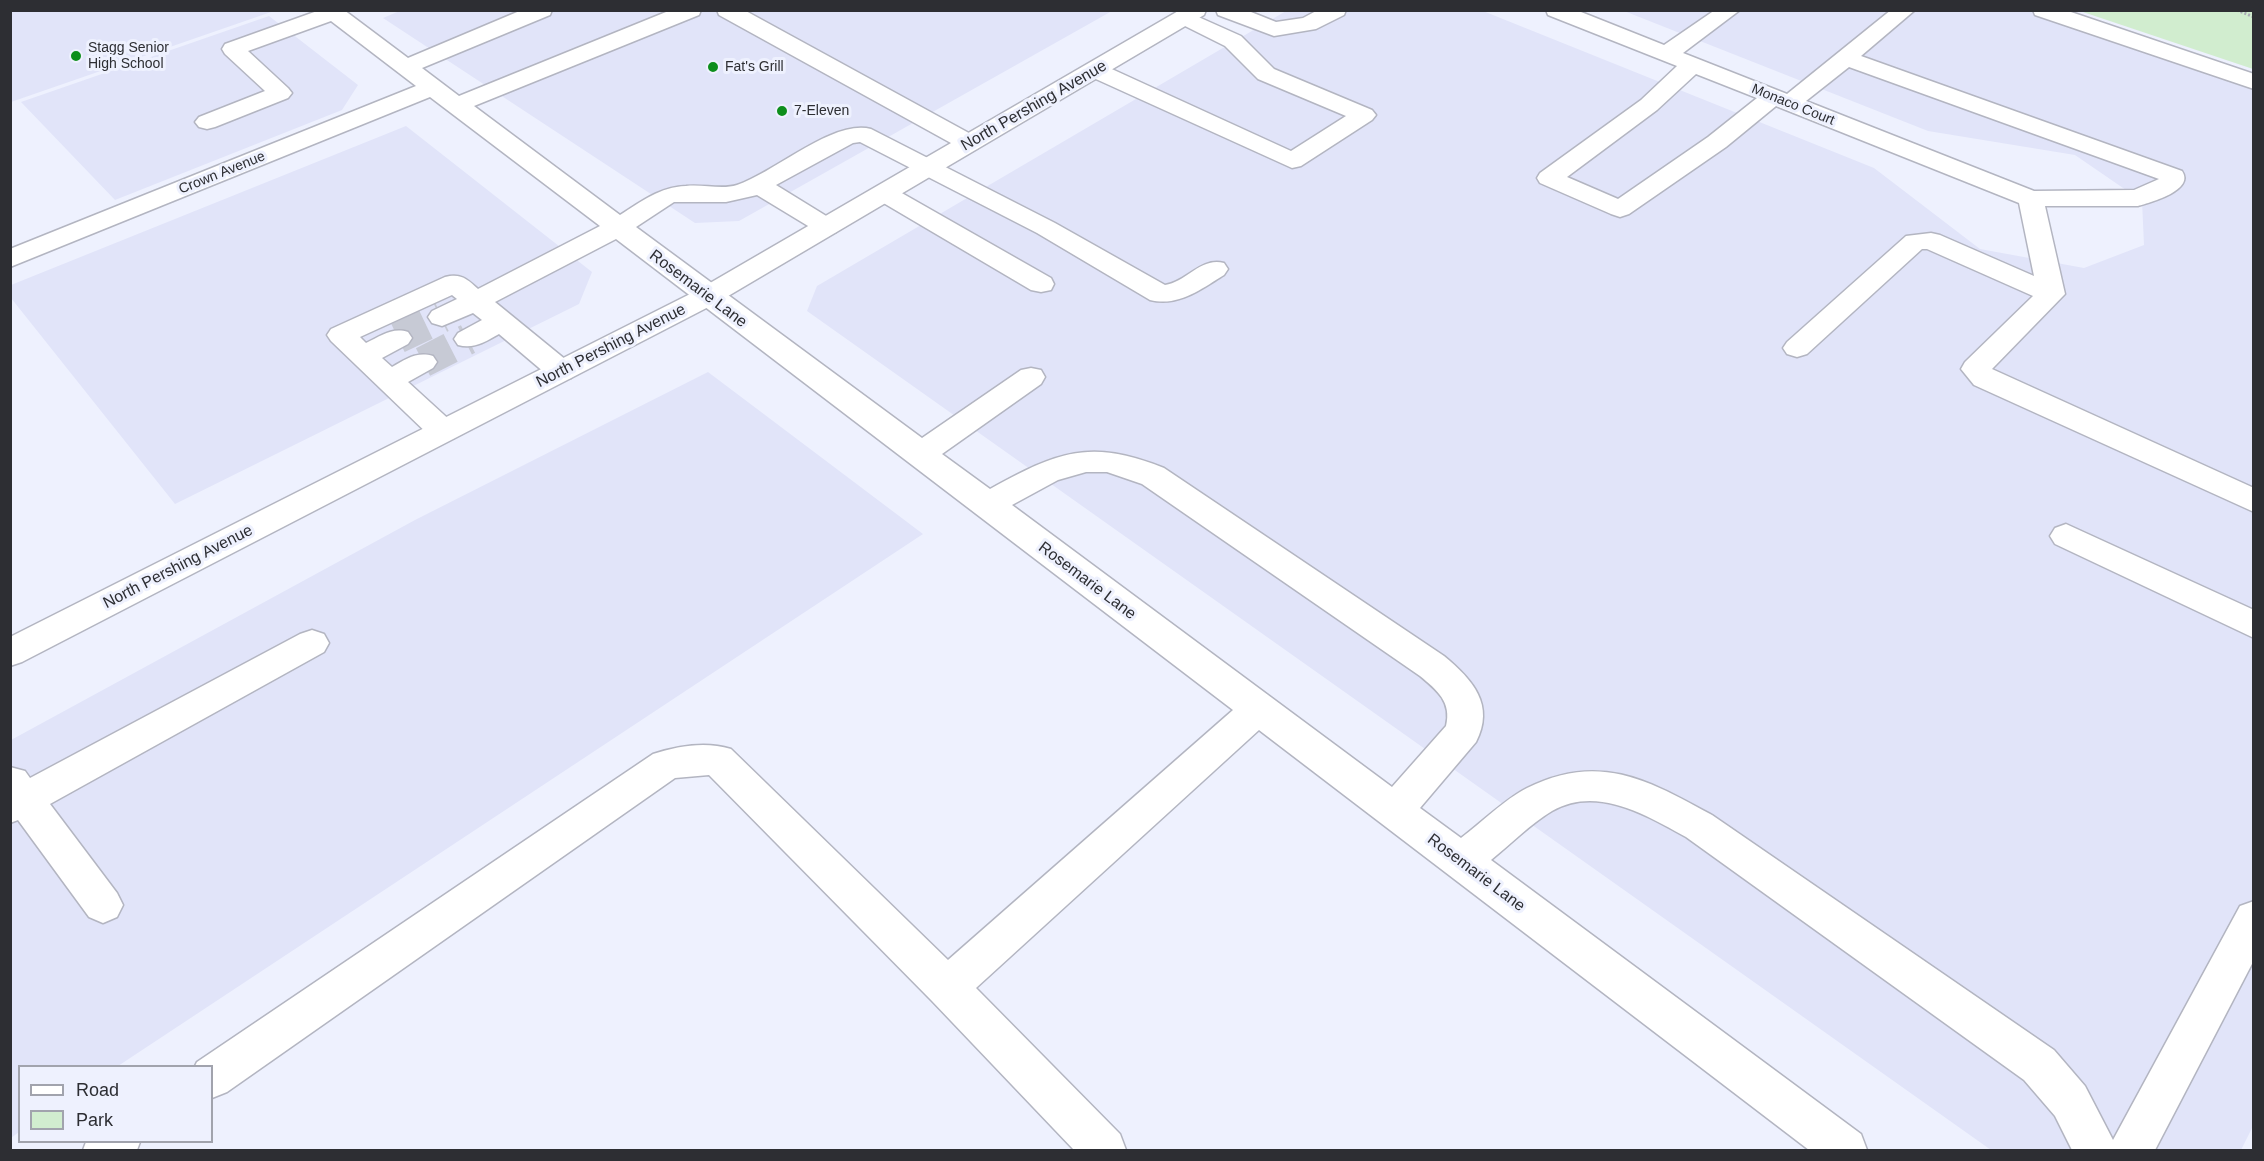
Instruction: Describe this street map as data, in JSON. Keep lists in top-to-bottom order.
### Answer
{
  "streets": {
    "street": [
      "Monaco Court",
      "North Pershing Avenue",
      "Crown Avenue",
      "Rosemarie Lane"
    ]
  },
  "crossings": [
    ["North Pershing Avenue", "Rosemarie Lane"],
    ["Crown Avenue", "Rosemarie Lane"]
  ],
  "places": ["Stagg Senior High School", "Fat's Grill", "7-Eleven"],
  "legend": ["Road", "Park"]
}
